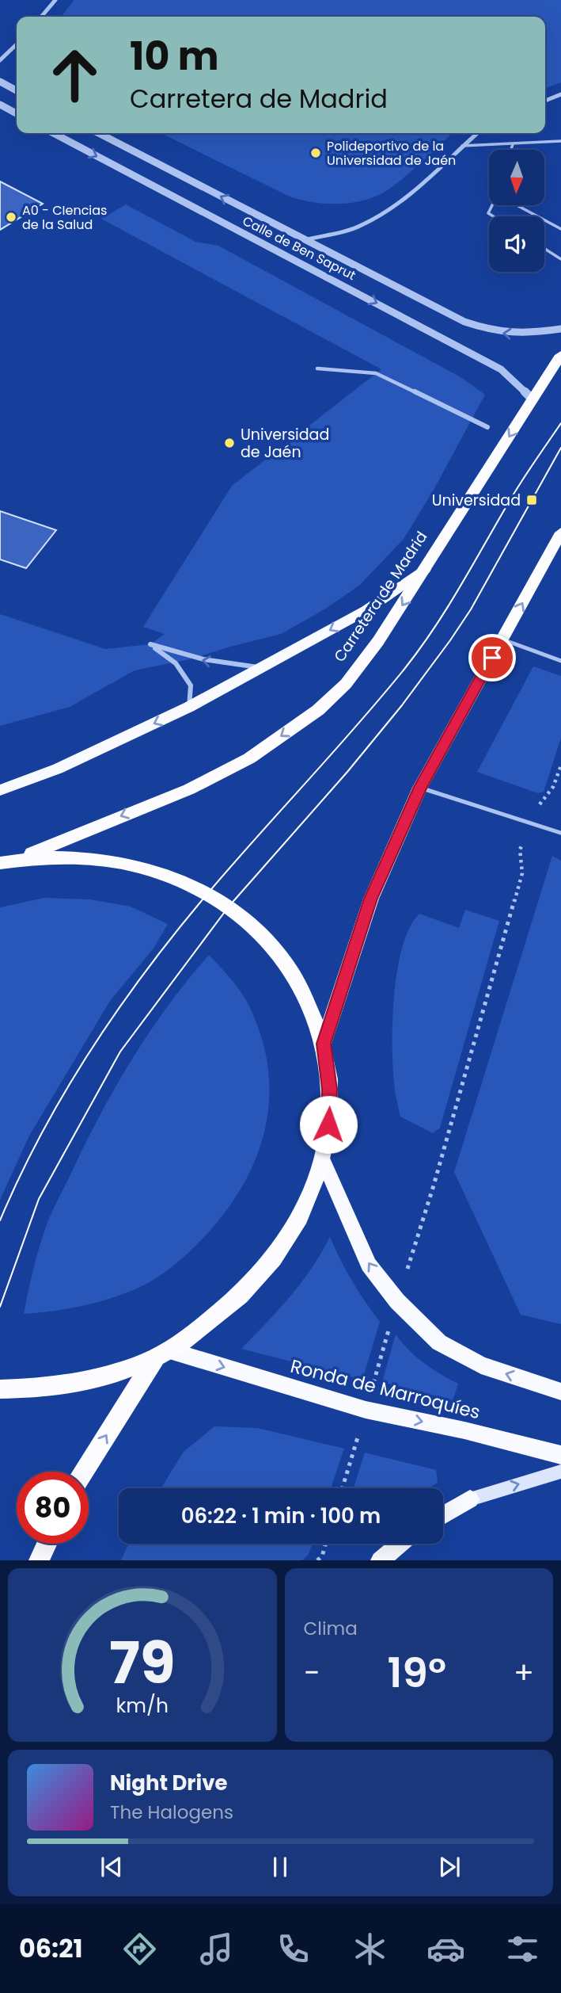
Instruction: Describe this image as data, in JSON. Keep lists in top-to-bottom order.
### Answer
{
  "streets": {
    "highway": ["Carretera de Madrid"],
    "main road": ["Ronda de Marroquíes"],
    "street": ["Calle de Ben Saprut"]
  },
  "crossings": [
    ["Calle de Ben Saprut", "Carretera de Madrid"]
  ],
  "places": {
    "other": ["Polideportivo de la Universidad de Jaén", "A0 - CIencias de la Salud", "Universidad de Jaén"],
    "transit": ["Universidad"]
  },
  "north": "bottom",
  "page": {
    "turn": ["10 m", "Carretera de Madrid"],
    "limit": "80",
    "trip": "06:22 · 1 min · 100 m",
    "tile": "Clima",
    "heat": ["−", "19°", "+"],
    "song": ["Night Drive", "The Halogens"],
    "tabs": "06:21",
    "gauge": ["79", "km/h"]
  }
}
